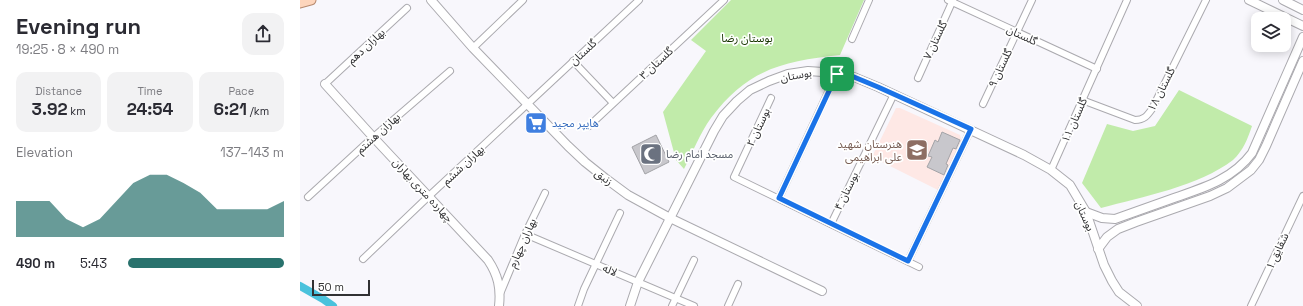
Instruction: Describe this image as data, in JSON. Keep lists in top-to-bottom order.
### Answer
{
  "streets": {
    "street": [
      "گلستان",
      "گلستان ۷",
      "بهاران دهم",
      "گلستان ۳",
      "گلستان ۹",
      "بوستان",
      "گلستان ۱۸",
      "گلستان ۱۱",
      "بوستان ۲",
      "بهاران هشتم",
      "بهاران ششم",
      "زنبق",
      "چهارده متری بهاران",
      "بوستان ۴",
      "بهاران چهارم",
      "شقایق ۱",
      "لاله"
    ]
  },
  "crossings": [
    ["گلستان", "گلستان ۷"],
    ["گلستان", "گلستان ۹"],
    ["گلستان", "گلستان ۱۱"],
    ["گلستان", "بهاران ششم"],
    ["گلستان", "زنبق"],
    ["بهاران دهم", "چهارده متری بهاران"],
    ["بوستان", "گلستان ۱۱"],
    ["بوستان", "زنبق"],
    ["بوستان", "بوستان ۴"],
    ["بوستان", "لاله"],
    ["گلستان ۱۸", "گلستان ۱۱"],
    ["بهاران هشتم", "چهارده متری بهاران"],
    ["بهاران ششم", "زنبق"],
    ["بهاران ششم", "چهارده متری بهاران"],
    ["چهارده متری بهاران", "بهاران چهارم"],
    ["بهاران چهارم", "لاله"]
  ],
  "parks": ["بوستان رضا"],
  "places": {
    "supermarket": ["هایپر مجید"],
    "school or university": ["هنرستان شهید علی ابراهیمی"],
    "mosque": ["مسجد امام رضا"]
  },
  "scale_bar": "50 m",
  "page": {
    "heading": ["Evening run", "19:25 · 8 × 490 m"],
    "stats": [
      ["Distance", "3.92 km"],
      ["Time", "24:54"],
      ["Pace", "6:21 /km"]
    ],
    "chart": ["Elevation", "137–143 m"],
    "list": [
      {
        "name": "490 m",
        "note": "5:43"
      }
    ],
    "scale": "50 m"
  }
}
